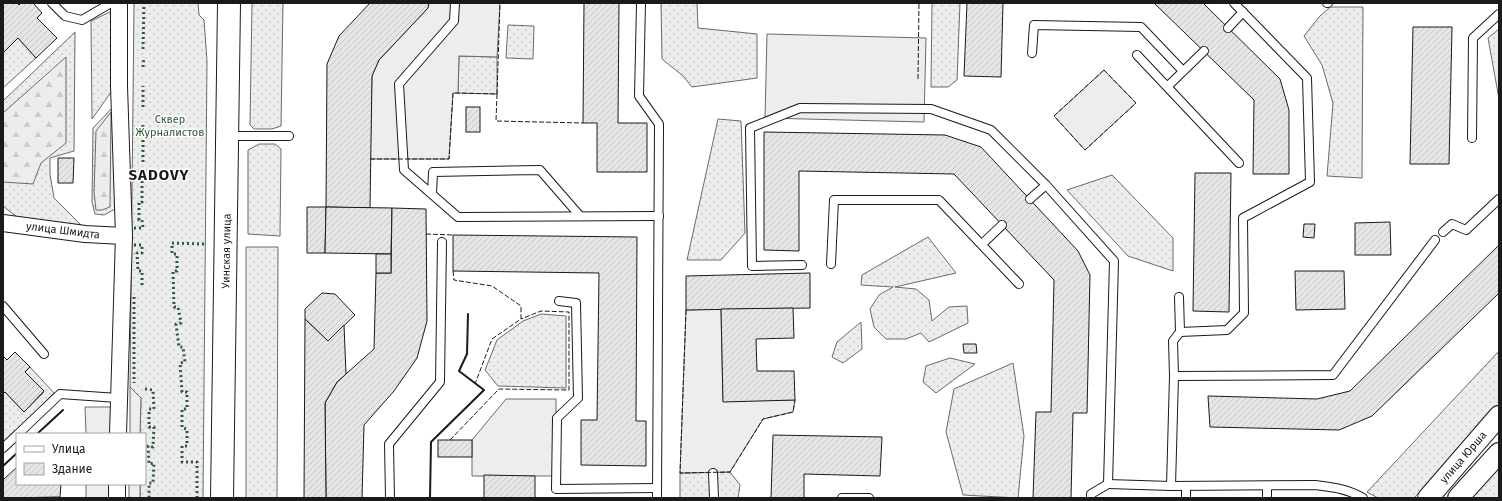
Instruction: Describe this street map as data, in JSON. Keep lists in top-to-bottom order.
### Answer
{
  "streets": {
    "main road": ["Уинская улица"],
    "street": ["улица Шмидта", "улица Юрша"]
  },
  "districts": ["SADOVY"],
  "parks": ["Сквер Журналистов"],
  "legend": ["Улица", "Здание"]
}
